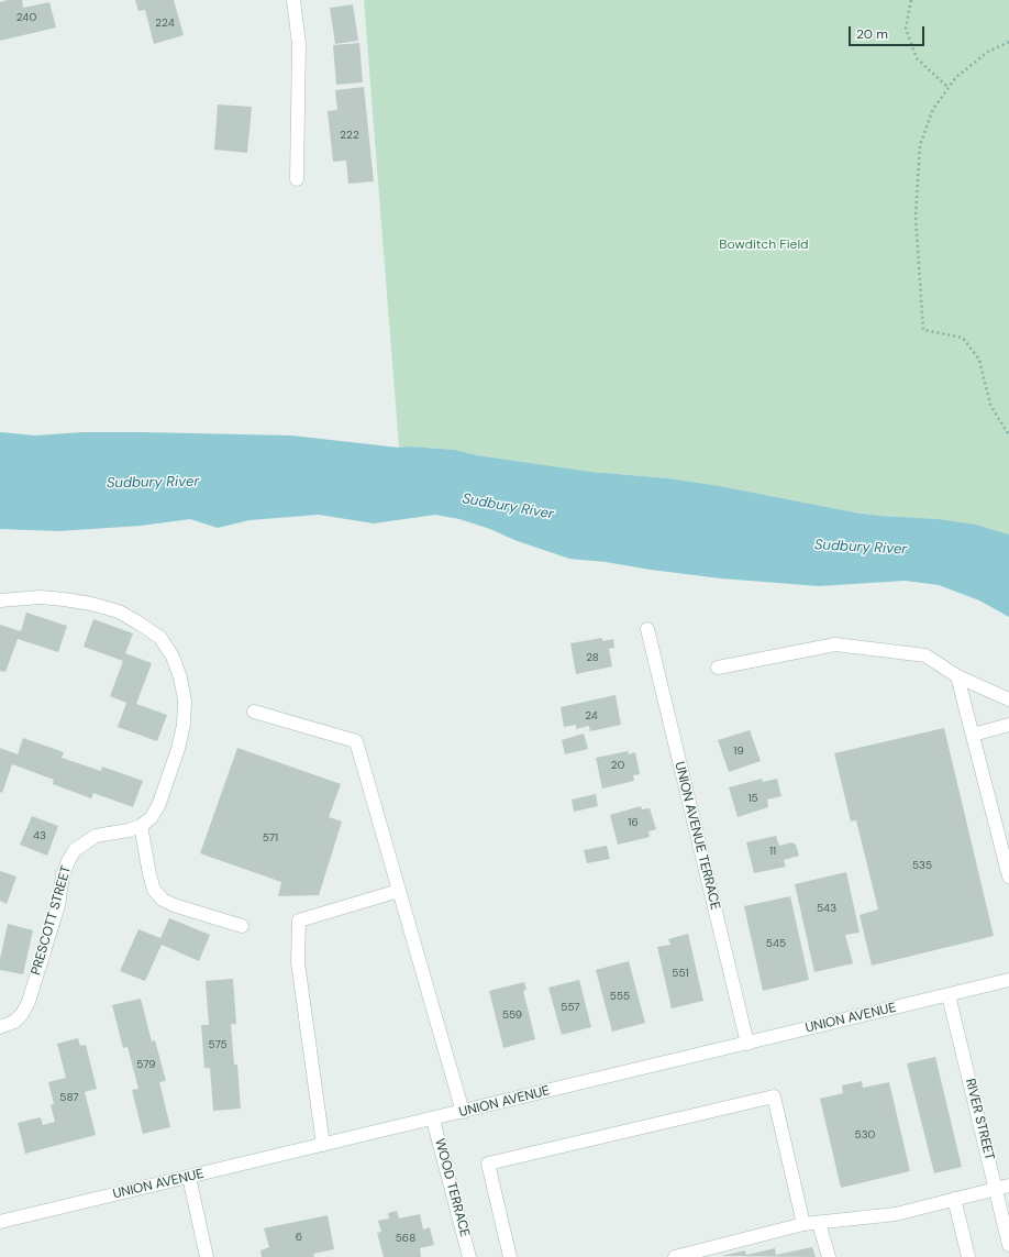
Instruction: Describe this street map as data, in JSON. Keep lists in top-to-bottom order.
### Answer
{
  "streets": {
    "street": [
      "UNION AVENUE TERRACE",
      "PRESCOTT STREET",
      "UNION AVENUE",
      "RIVER STREET",
      "WOOD TERRACE"
    ]
  },
  "crossings": [
    ["UNION AVENUE TERRACE", "UNION AVENUE"],
    ["UNION AVENUE", "RIVER STREET"],
    ["UNION AVENUE", "WOOD TERRACE"]
  ],
  "water": ["Sudbury River"],
  "parks": ["Bowditch Field"],
  "house_numbers": [
    "240",
    "224",
    "222",
    "28",
    "24",
    "19",
    "20",
    "15",
    "16",
    "43",
    "571",
    "11",
    "535",
    "543",
    "545",
    "551",
    "555",
    "557",
    "559",
    "575",
    "579",
    "587",
    "530",
    "6",
    "568"
  ],
  "scale_bar": "20 m"
}
